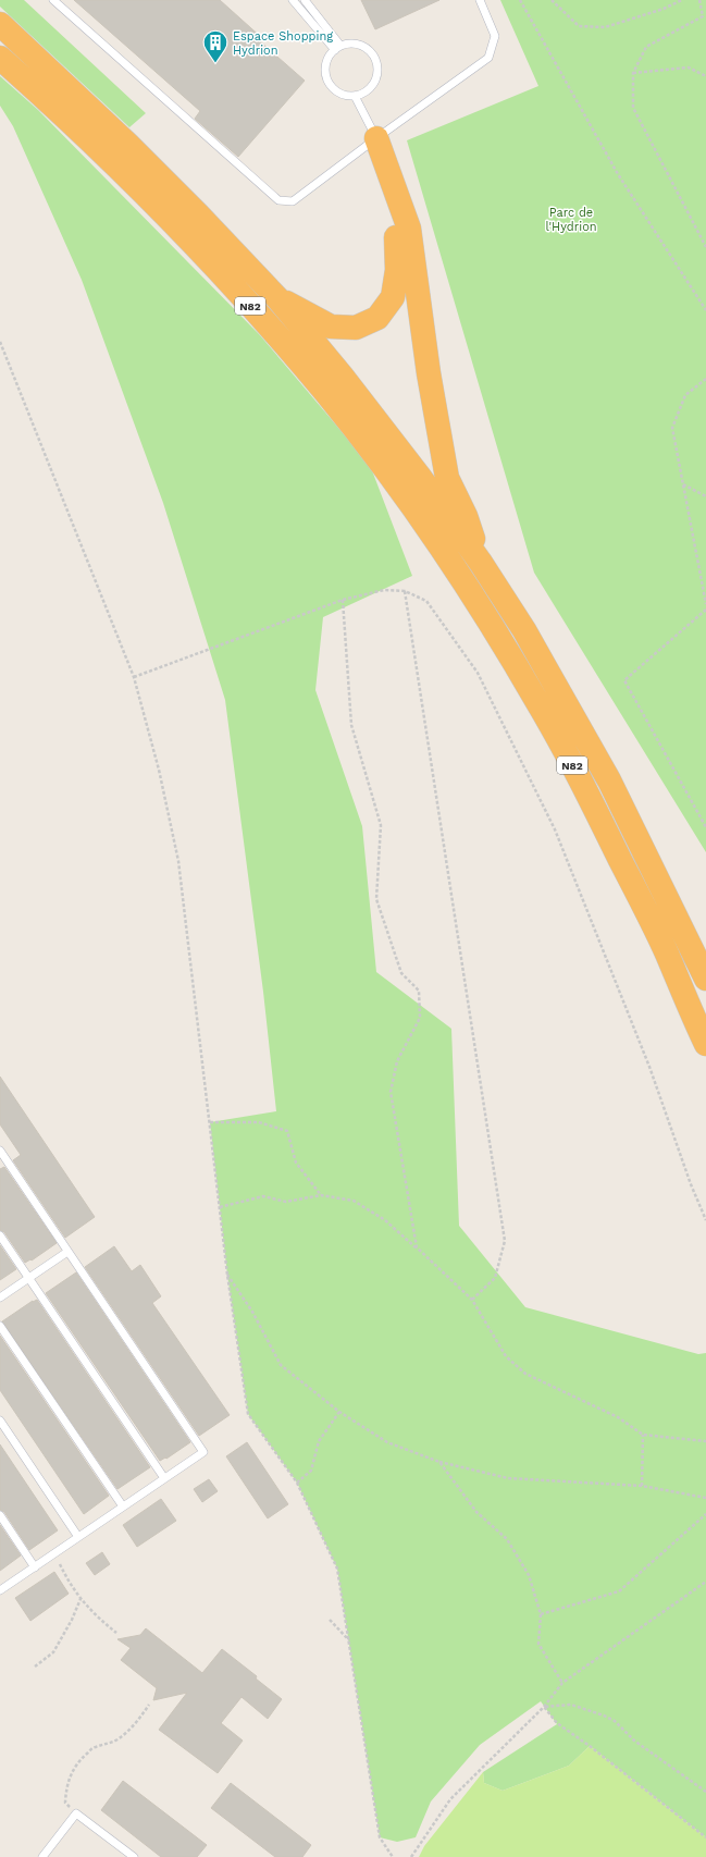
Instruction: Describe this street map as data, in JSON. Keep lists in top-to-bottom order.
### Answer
{
  "streets": {
    "highway": ["N82"]
  },
  "parks": ["Parc de l'Hydrion"],
  "places": {
    "building": ["Espace Shopping Hydrion"]
  }
}
